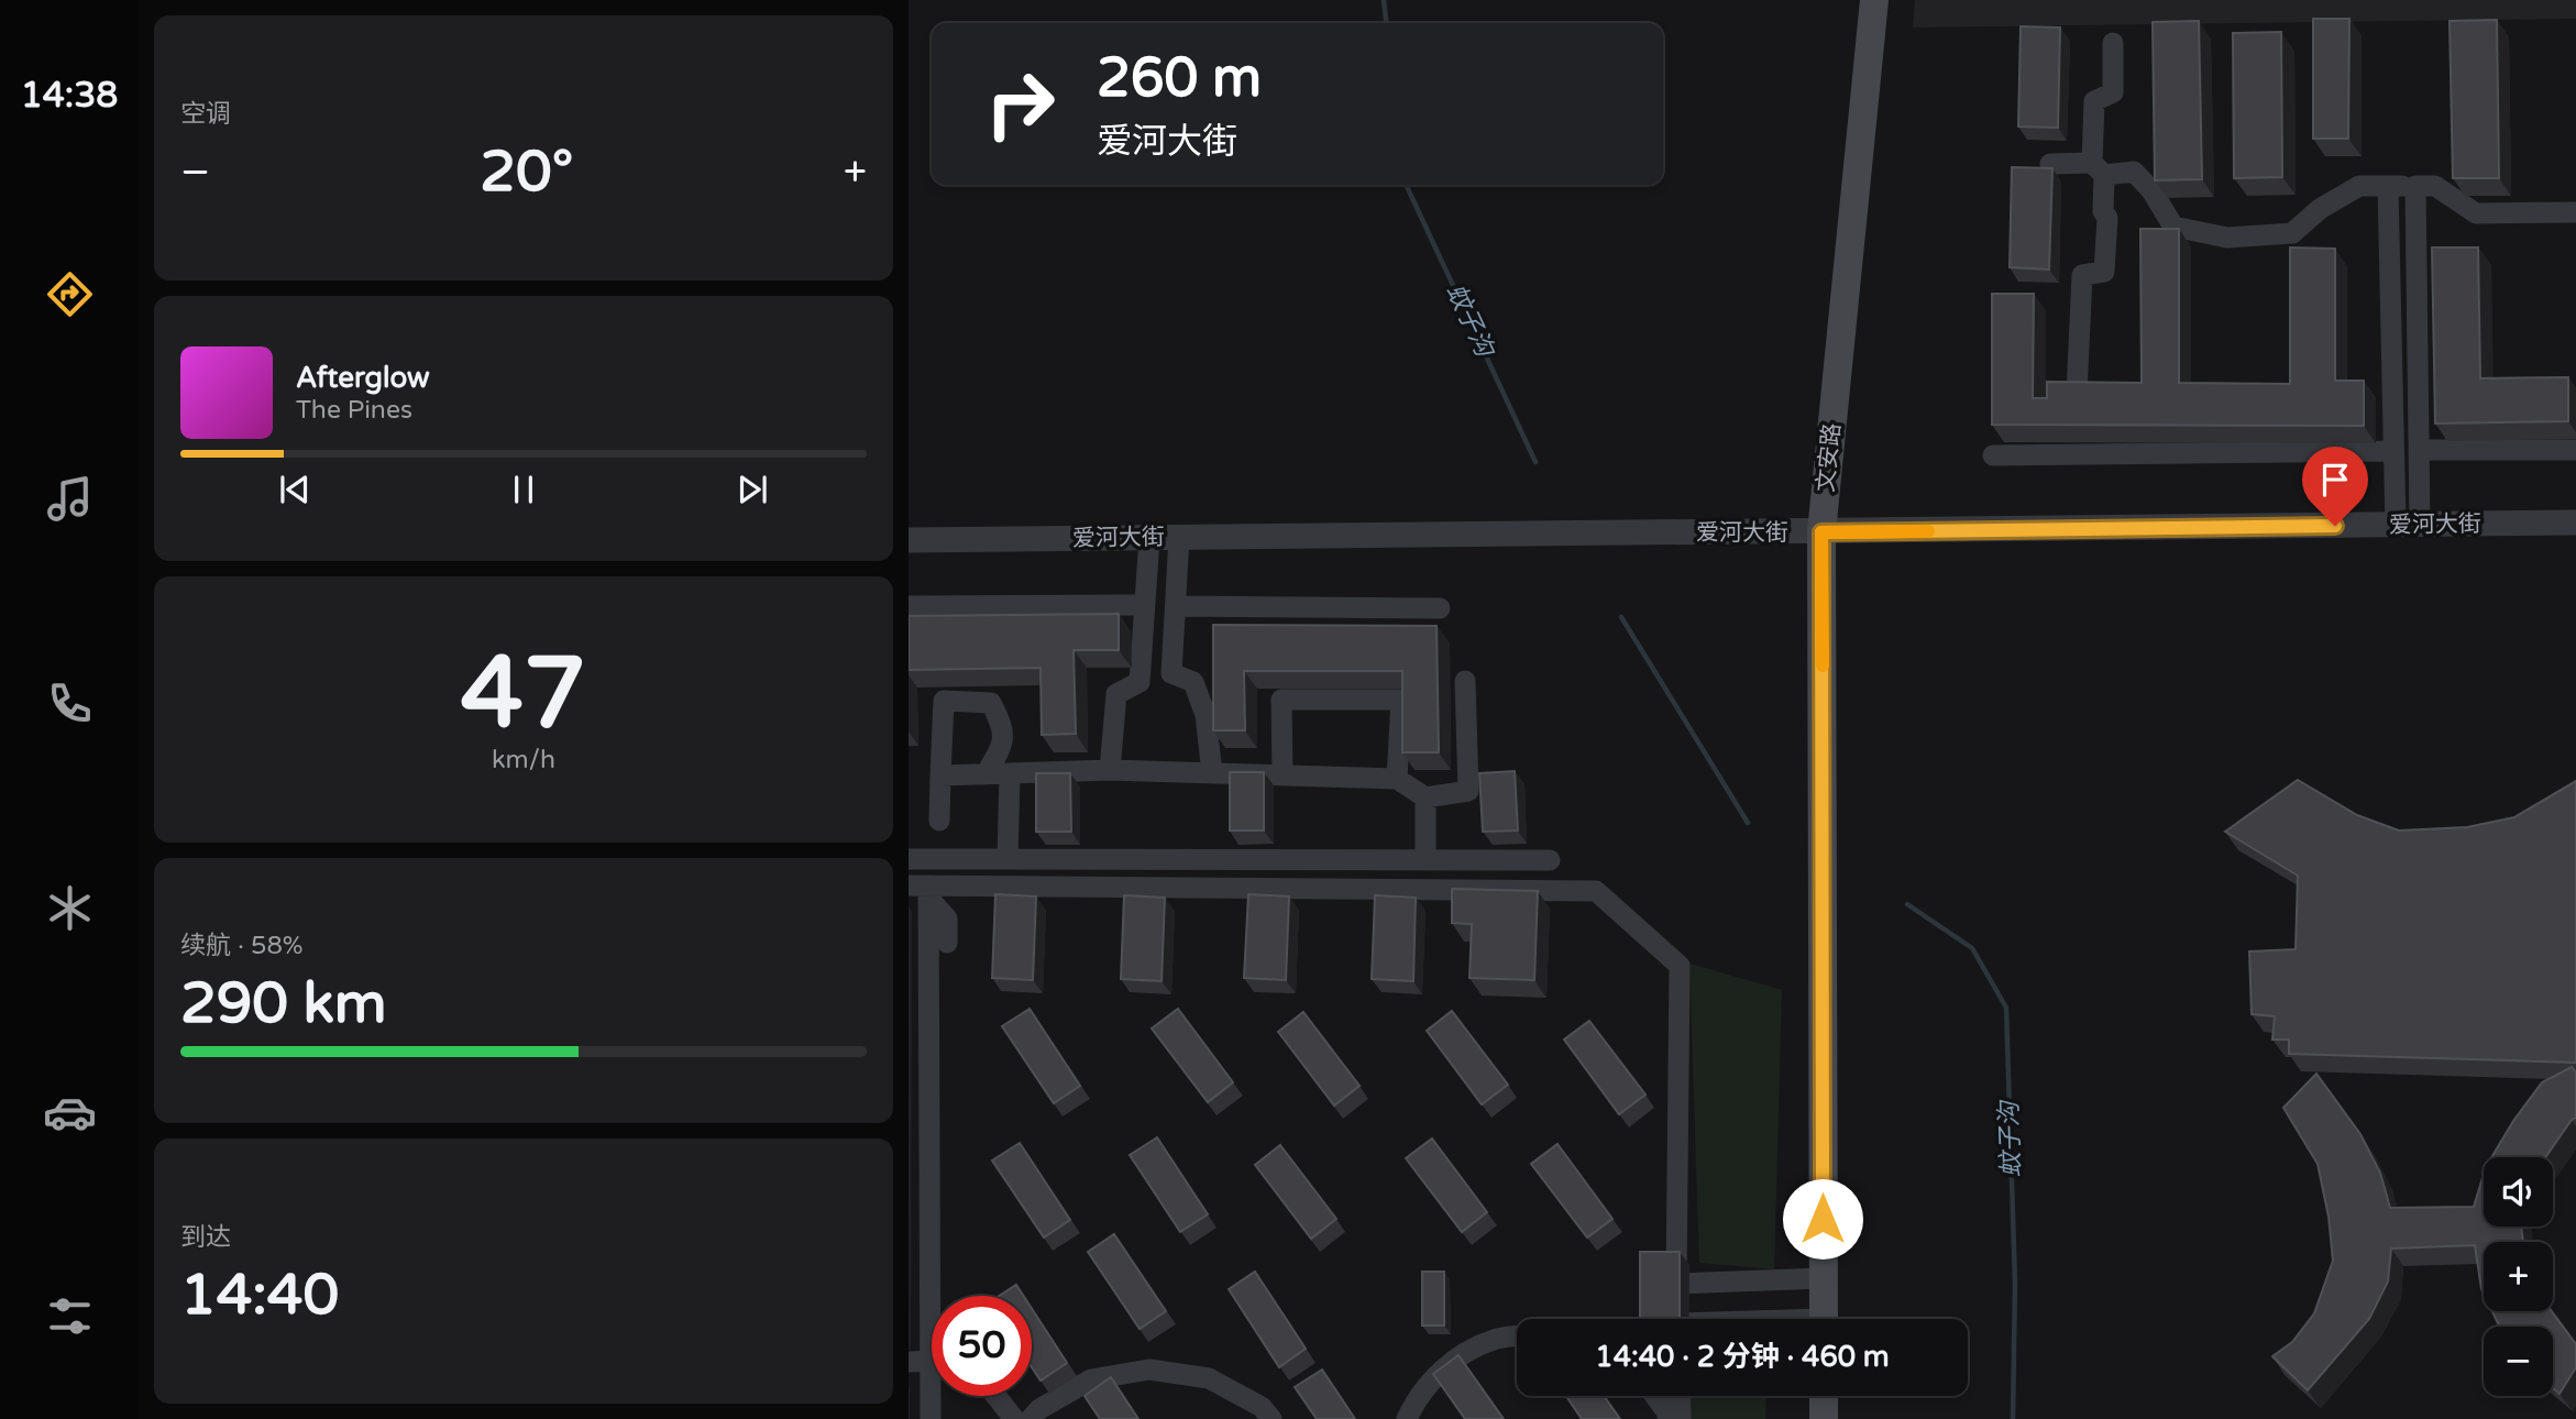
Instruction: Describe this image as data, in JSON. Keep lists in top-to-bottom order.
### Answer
{
  "streets": {
    "main road": ["文安路"],
    "street": ["爱河大街"]
  },
  "crossings": [
    ["文安路", "爱河大街"]
  ],
  "water": ["蚊子沟"],
  "page": {
    "tabs": "14:38",
    "tile": [
      "空调",
      ["47", "km/h"],
      ["续航 · 58%", "290 km"],
      ["到达", "14:40"]
    ],
    "turn": ["260 m", "爱河大街"],
    "heat": ["−", "20°", "+"],
    "song": ["Afterglow", "The Pines"],
    "map_buttons": ["+", "−"],
    "limit": "50",
    "trip": "14:40 · 2 分钟 · 460 m"
  }
}
